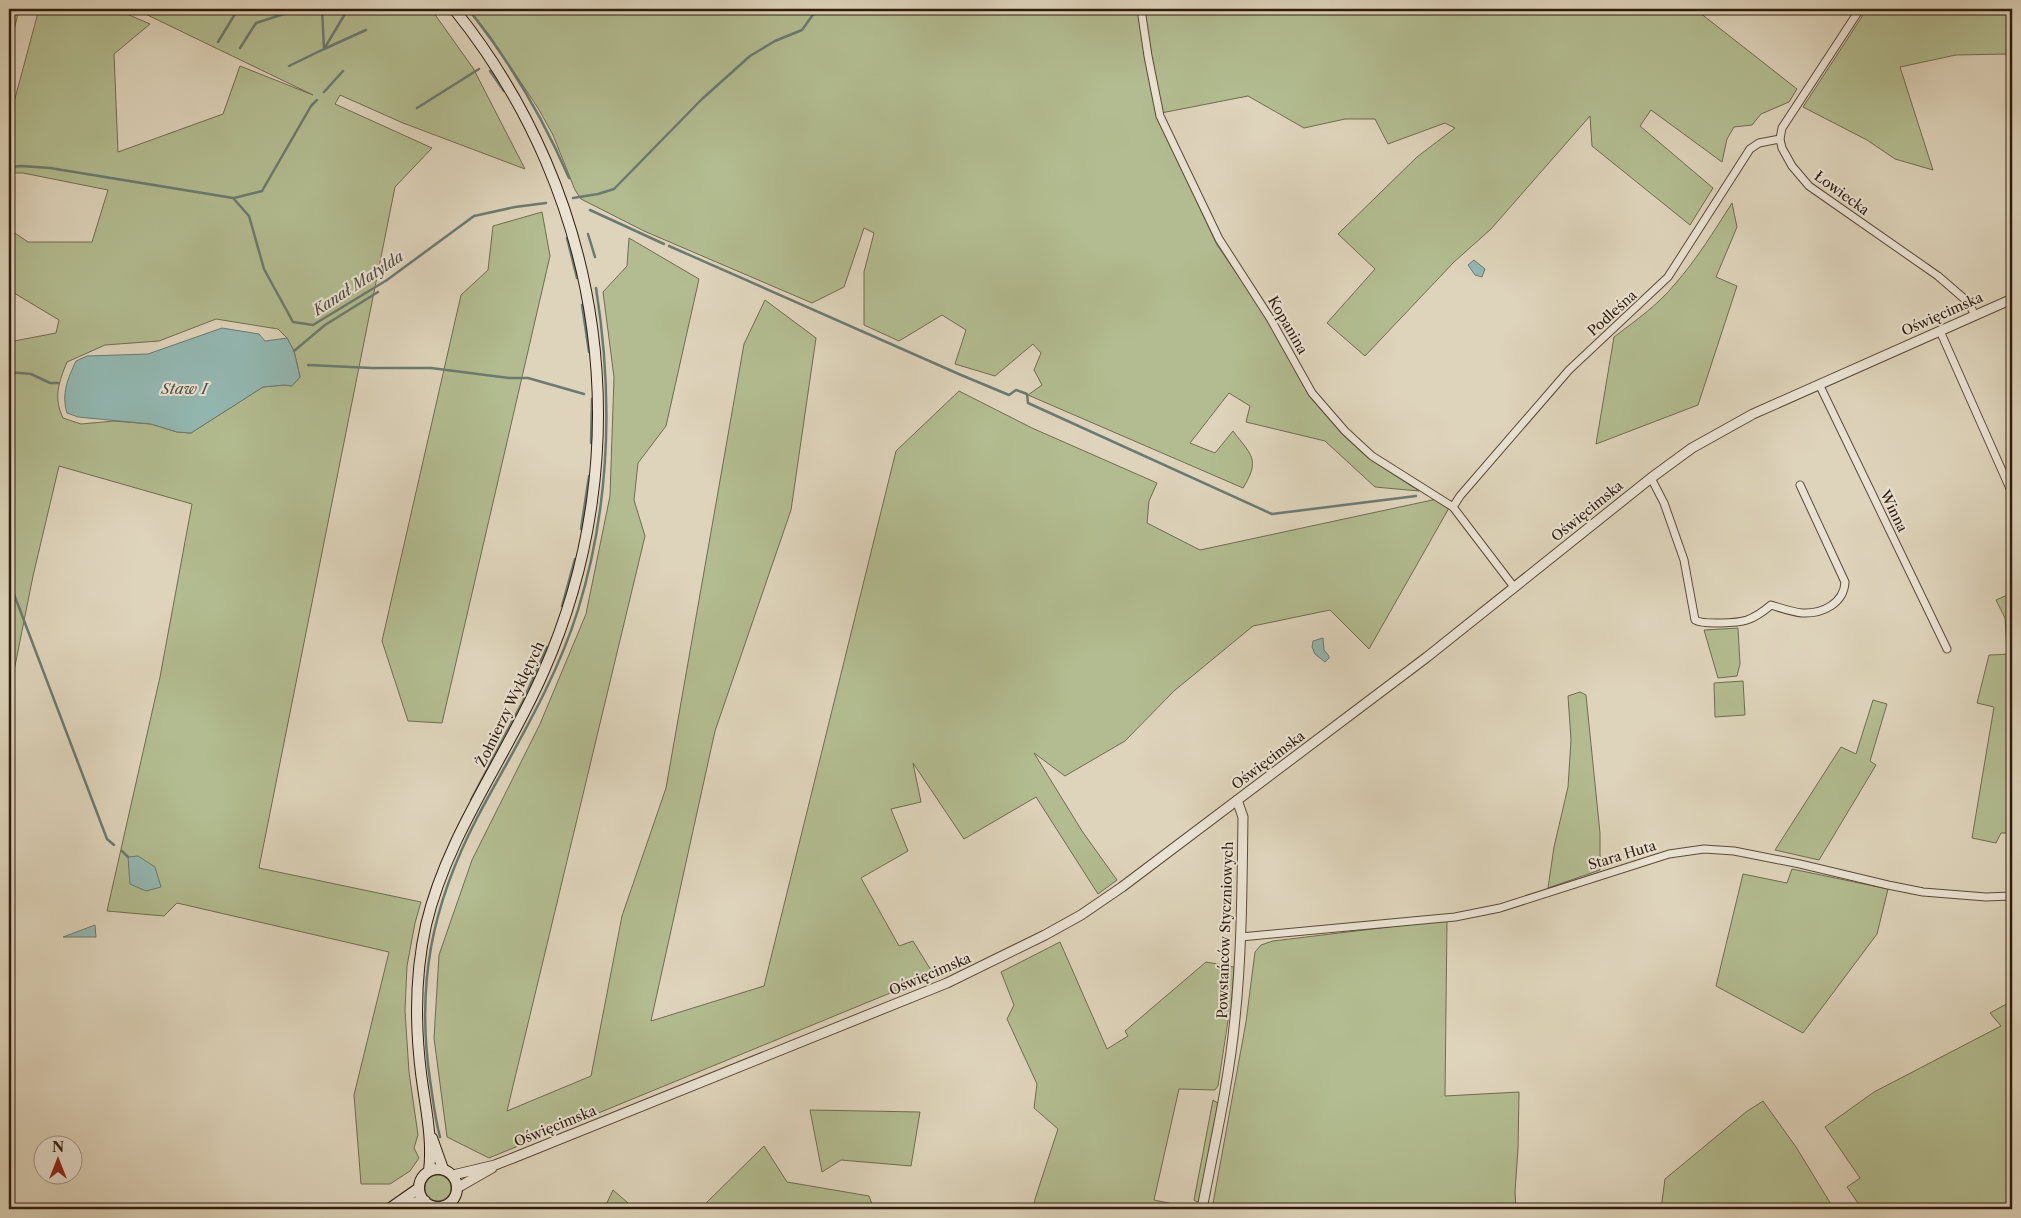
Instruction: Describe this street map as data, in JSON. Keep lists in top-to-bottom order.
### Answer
{
  "streets": {
    "main road": ["Żołnierzy Wyklętych"],
    "street": [
      "Łowiecka",
      "Podleśna",
      "Oświęcimska",
      "Kopanina",
      "Winna",
      "Stara Huta",
      "Powstańców Styczniowych"
    ]
  },
  "crossings": [
    ["Łowiecka", "Podleśna"],
    ["Łowiecka", "Oświęcimska"],
    ["Podleśna", "Kopanina"],
    ["Oświęcimska", "Kopanina"],
    ["Oświęcimska", "Winna"],
    ["Oświęcimska", "Żołnierzy Wyklętych"],
    ["Oświęcimska", "Powstańców Styczniowych"],
    ["Stara Huta", "Powstańców Styczniowych"]
  ],
  "water": ["Kanał Matylda", "Staw I"],
  "north": "top"
}
